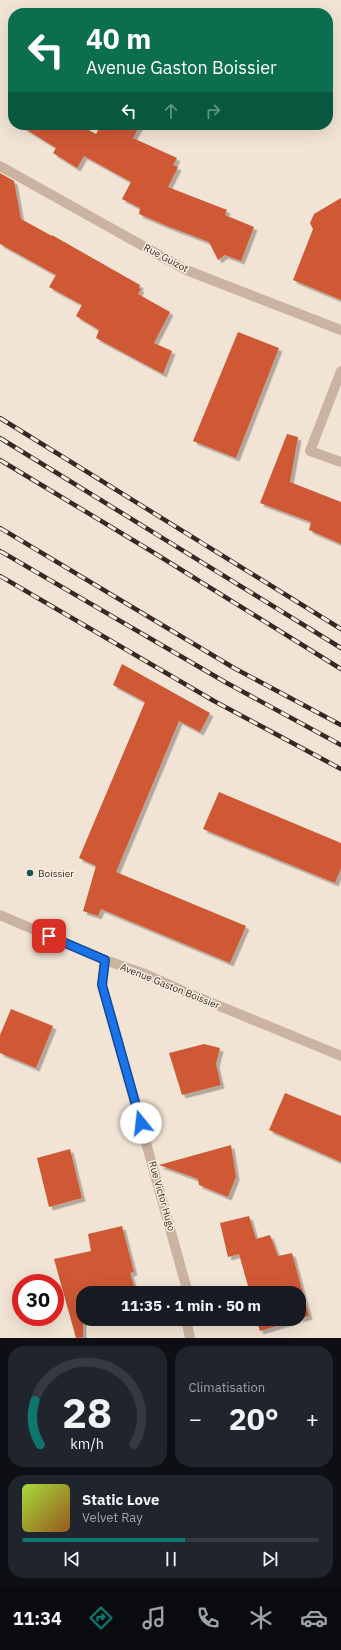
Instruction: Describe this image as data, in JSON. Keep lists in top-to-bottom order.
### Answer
{
  "streets": {
    "street": ["Rue Guizot", "Avenue Gaston Boissier", "Rue Victor Hugo"]
  },
  "crossings": [
    ["Avenue Gaston Boissier", "Rue Victor Hugo"]
  ],
  "places": ["Boissier"],
  "page": {
    "turn": ["40 m", "Avenue Gaston Boissier"],
    "limit": "30",
    "trip": "11:35 · 1 min · 50 m",
    "tile": "Climatisation",
    "heat": ["−", "20°", "+"],
    "song": ["Static Love", "Velvet Ray"],
    "tabs": "11:34",
    "gauge": ["28", "km/h"]
  }
}
